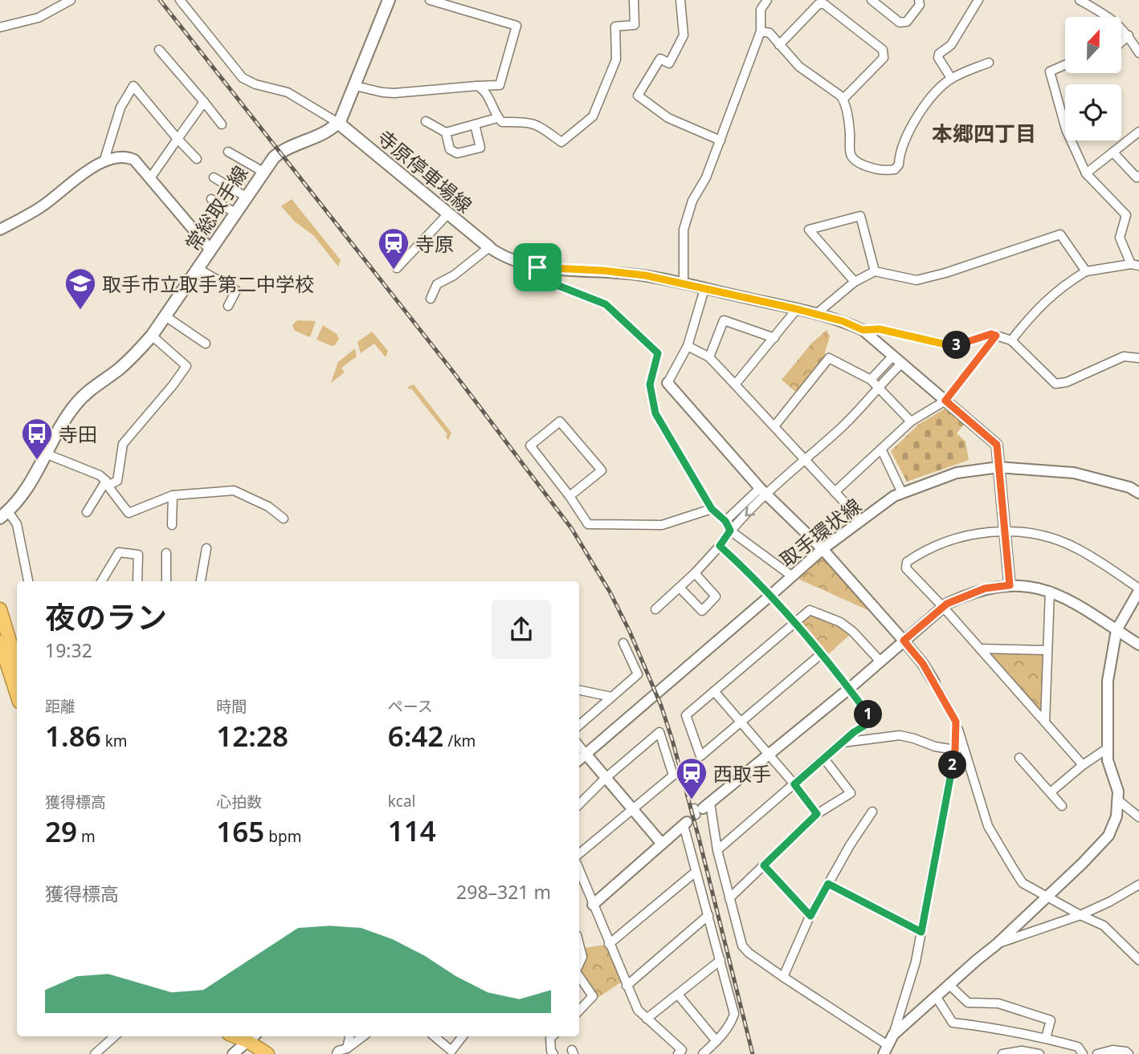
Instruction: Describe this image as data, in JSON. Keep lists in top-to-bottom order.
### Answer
{
  "streets": {
    "main road": ["寺原停車場線", "常総取手線"],
    "street": ["取手環状線"]
  },
  "crossings": [
    ["寺原停車場線", "常総取手線"]
  ],
  "districts": ["本郷四丁目"],
  "places": {
    "station": ["寺原", "西取手"],
    "school or university": ["取手市立取手第二中学校"],
    "bus stop": ["寺田"]
  },
  "north": "top",
  "page": {
    "pins": ["3", "1", "2"],
    "heading": ["夜のラン", "19:32"],
    "stats": [
      ["距離", "1.86 km"],
      ["時間", "12:28"],
      ["ペース", "6:42 /km"],
      ["獲得標高", "29 m"],
      ["心拍数", "165 bpm"],
      ["kcal", "114"]
    ],
    "chart": ["獲得標高", "298–321 m"]
  }
}
